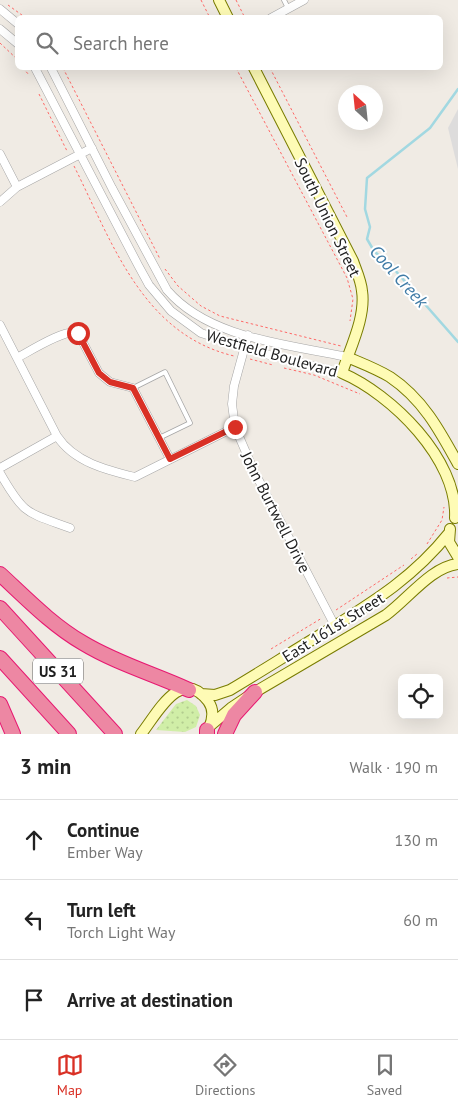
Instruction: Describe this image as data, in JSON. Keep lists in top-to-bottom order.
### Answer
{
  "streets": {
    "highway": ["US 31"],
    "street": [
      "South Union Street",
      "Westfield Boulevard",
      "John Burtwell Drive",
      "East 161st Street"
    ]
  },
  "crossings": [
    ["South Union Street", "Westfield Boulevard"],
    ["Westfield Boulevard", "John Burtwell Drive"],
    ["Westfield Boulevard", "East 161st Street"],
    ["John Burtwell Drive", "East 161st Street"]
  ],
  "water": ["Cool Creek"],
  "north": "top left",
  "page": {
    "search": "Search here",
    "heading": ["3 min", "Walk · 190 m"],
    "list": [
      ["Continue", "Ember Way", "130 m"],
      ["Turn left", "Torch Light Way", "60 m"],
      "Arrive at destination"
    ],
    "nav": ["Map", "Directions", "Saved"]
  }
}
